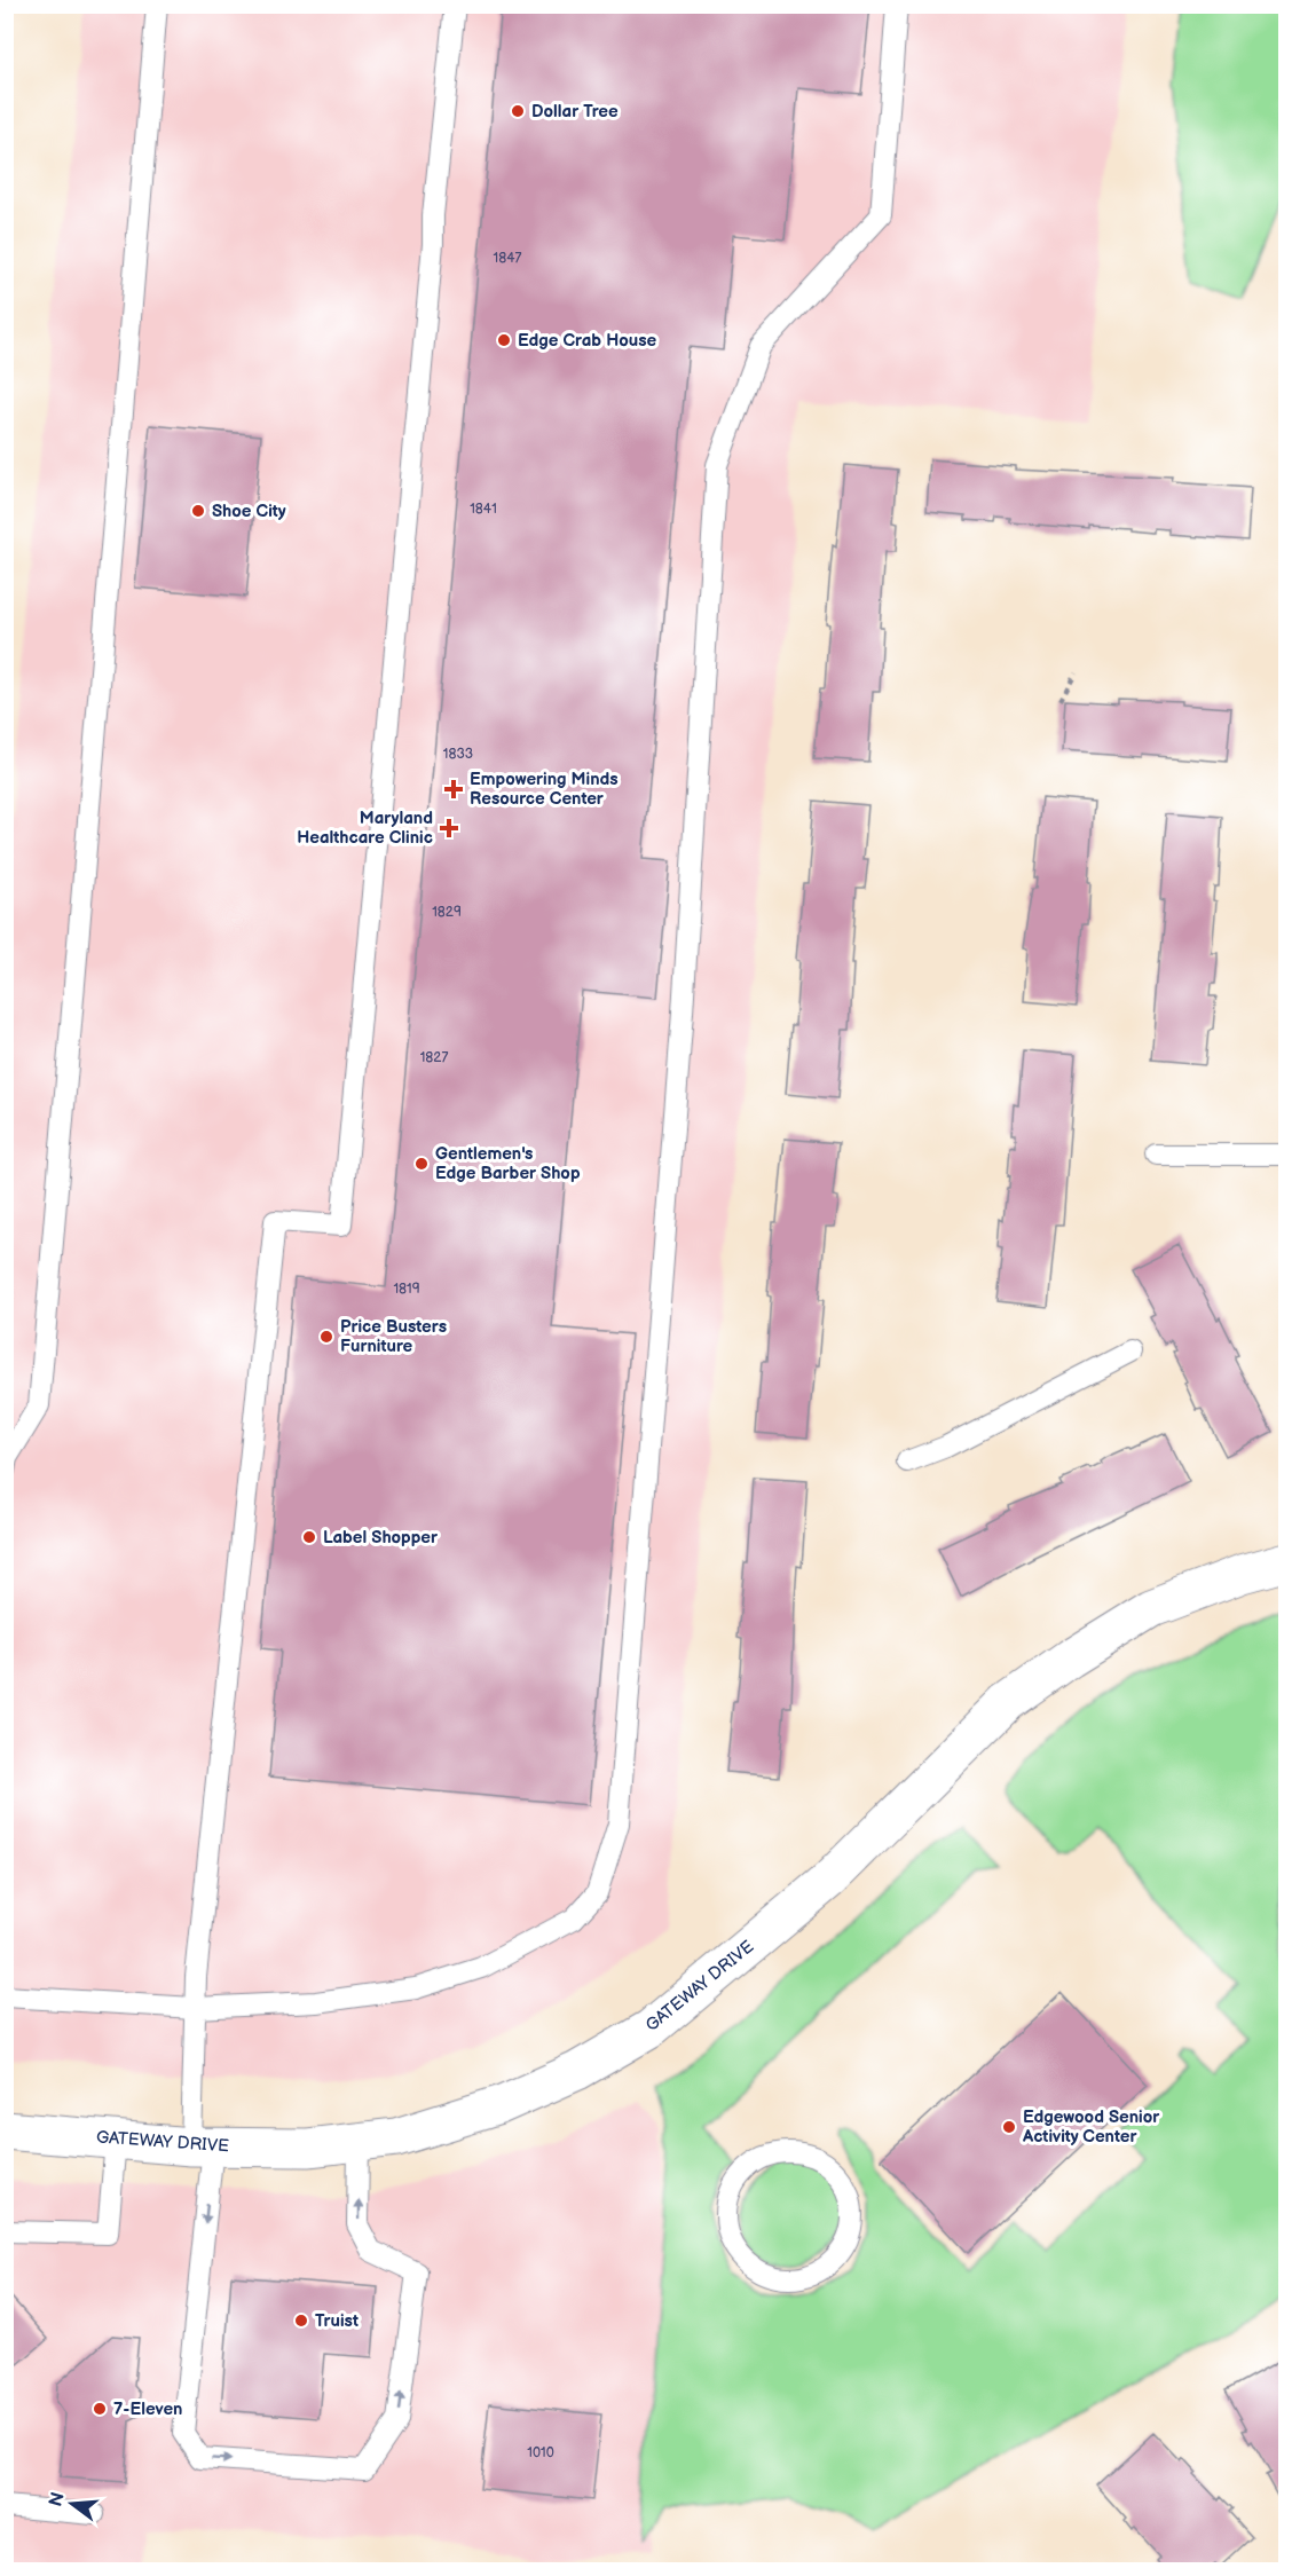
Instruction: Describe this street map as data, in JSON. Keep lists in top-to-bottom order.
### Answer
{
  "streets": {
    "street": ["GATEWAY DRIVE"]
  },
  "places": {
    "other": [
      "Dollar Tree",
      "Edge Crab House",
      "Shoe City",
      "Gentlemen's Edge Barber Shop",
      "Price Busters Furniture",
      "Label Shopper",
      "Edgewood Senior Activity Center",
      "Truist",
      "7-Eleven"
    ],
    "health": ["Empowering Minds Resource Center", "Maryland Healthcare Clinic"]
  },
  "house_numbers": [
    "1847",
    "1841",
    "1833",
    "1829",
    "1827",
    "1819",
    "1010"
  ],
  "north": "left"
}
